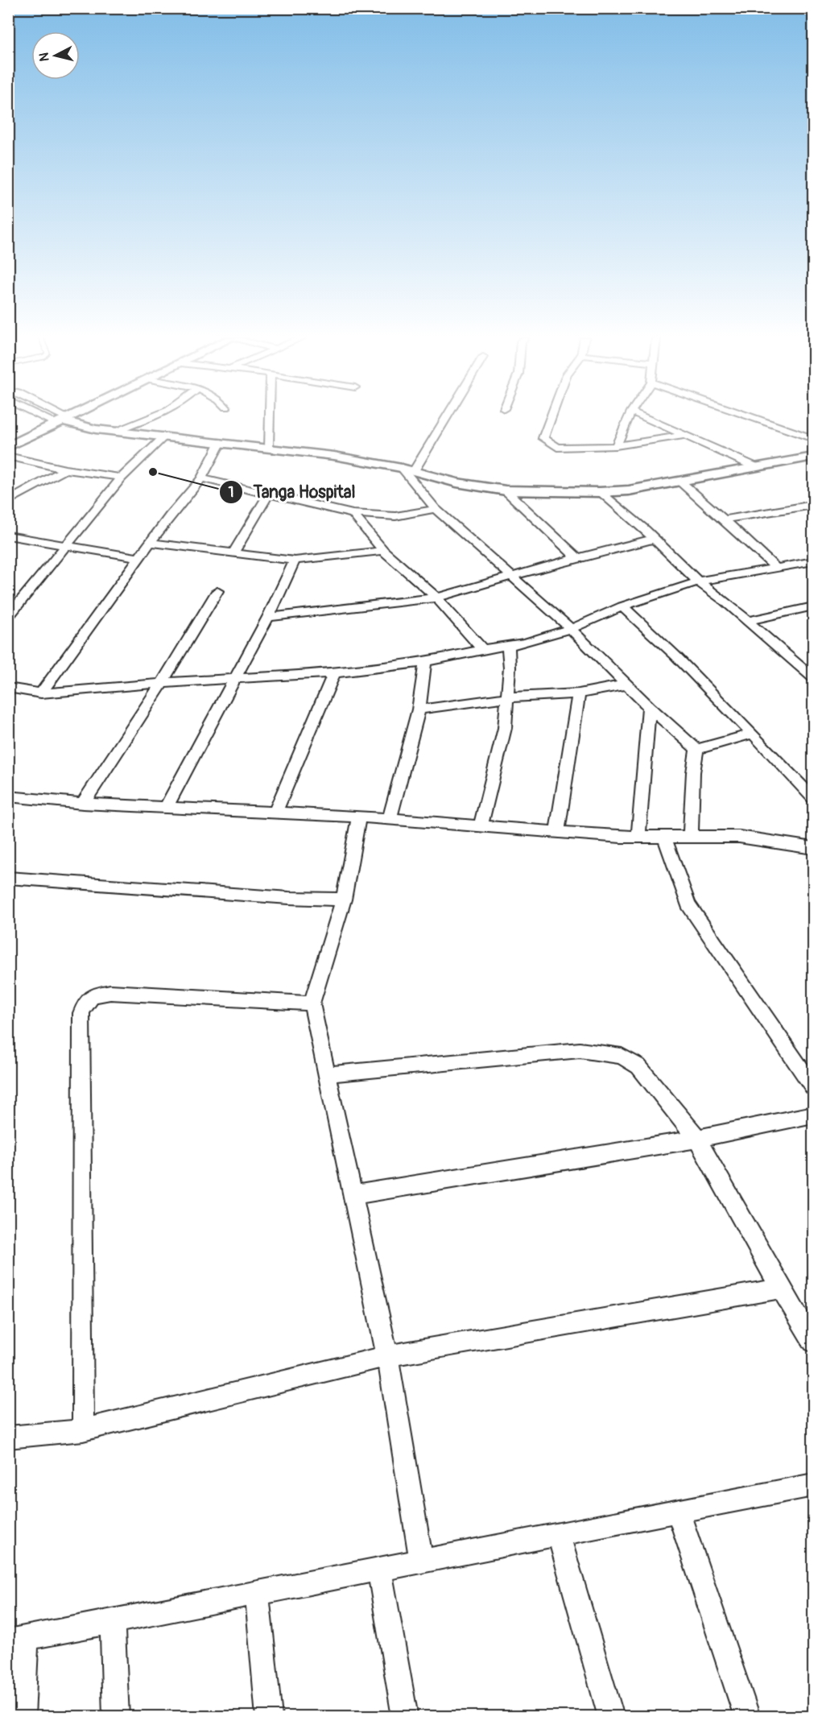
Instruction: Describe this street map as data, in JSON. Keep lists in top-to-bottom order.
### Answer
{
  "places": ["Tanga Hospital"],
  "north": "left"
}
